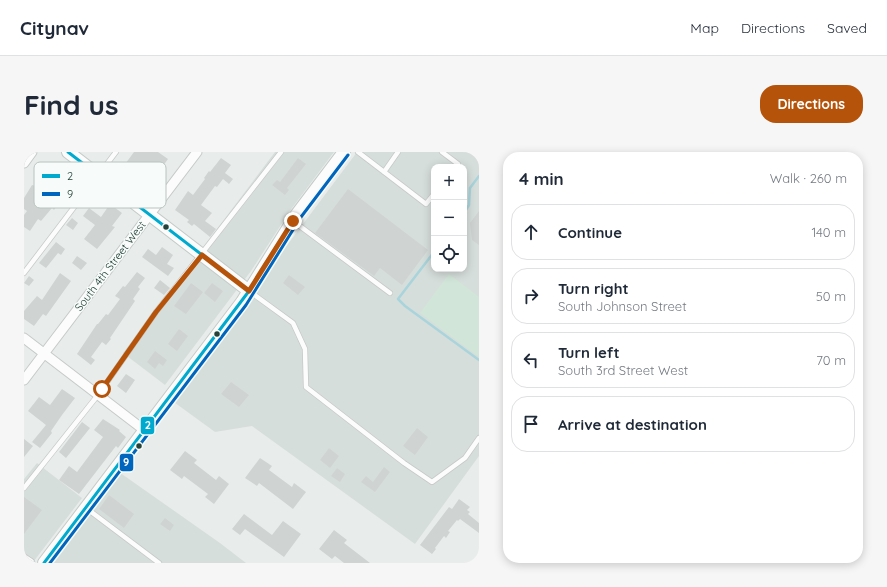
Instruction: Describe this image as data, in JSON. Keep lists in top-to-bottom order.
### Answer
{
  "streets": {
    "street": ["South 4th Street West"]
  },
  "lines": ["transit line 2", "transit line 9"],
  "legend": ["2", "9"],
  "page": {
    "header": "Citynav",
    "nav": ["Map", "Directions", "Saved"],
    "buttons": "Directions",
    "title": "Find us",
    "heading": ["4 min", "Walk · 260 m"],
    "map_buttons": ["+", "−"],
    "list": [
      ["Continue", "140 m"],
      ["Turn right", "South Johnson Street", "50 m"],
      ["Turn left", "South 3rd Street West", "70 m"],
      "Arrive at destination"
    ]
  }
}
